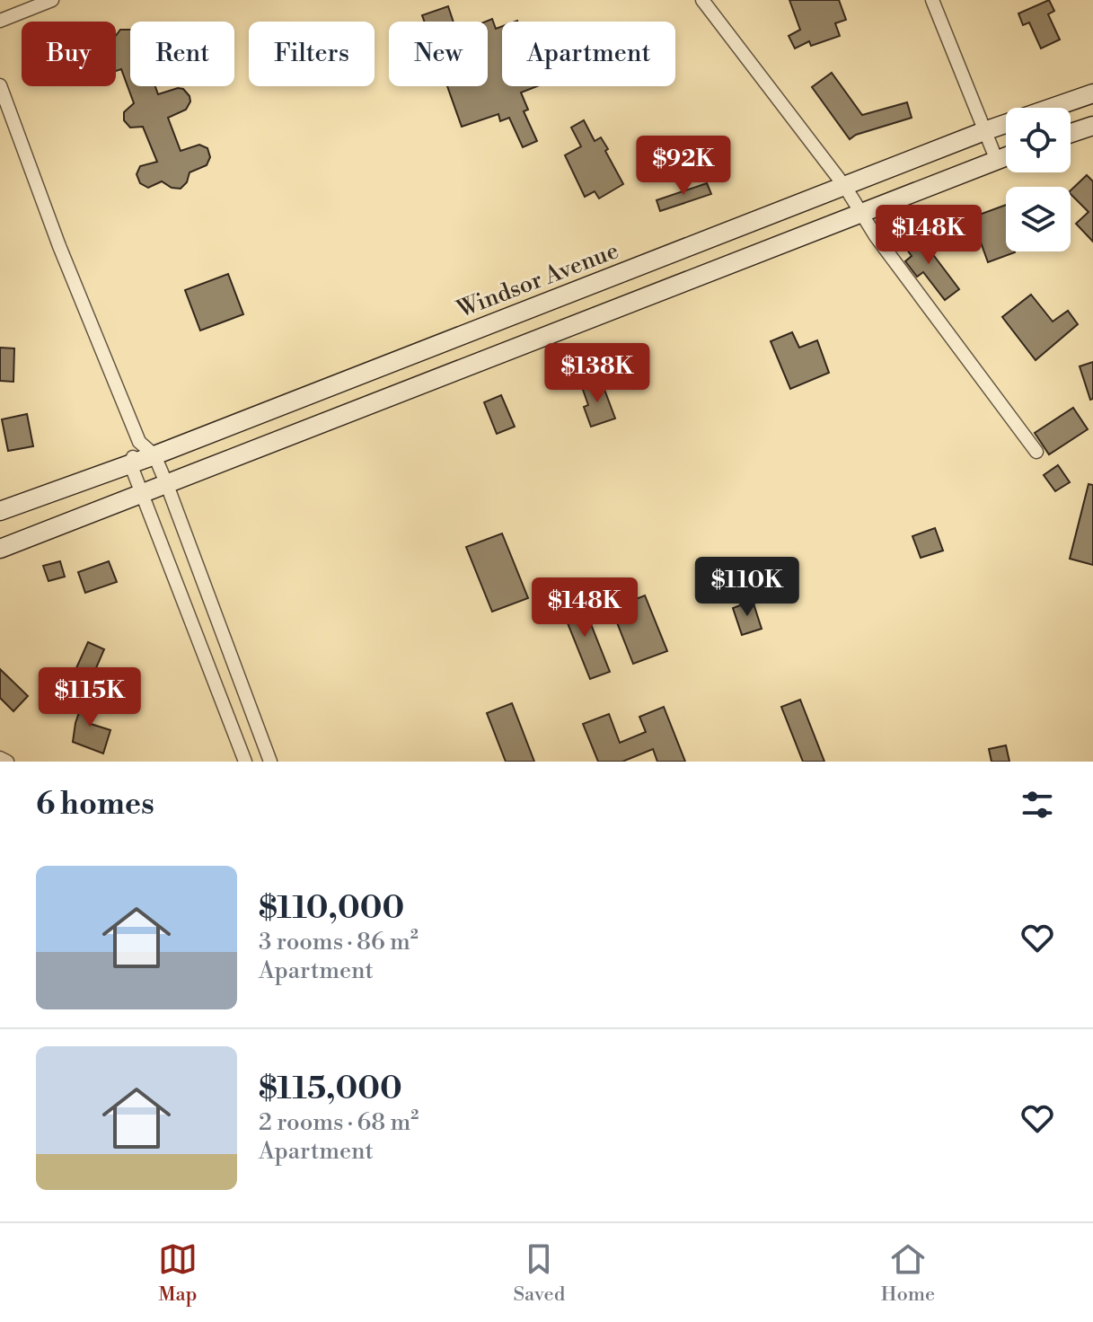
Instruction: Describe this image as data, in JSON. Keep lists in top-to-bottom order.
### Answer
{
  "streets": {
    "main road": ["Windsor Avenue"]
  },
  "page": {
    "chip": [
      "Buy",
      "Rent",
      "Filters",
      "New",
      "Apartment"
    ],
    "price": [
      "$92K",
      "$148K",
      "$138K",
      "$110K",
      "$148K",
      "$115K"
    ],
    "heading": "6 homes",
    "list": [
      {
        "name": "$110,000",
        "note": "3 rooms · 86 m² · Apartment"
      },
      {
        "name": "$115,000",
        "note": "2 rooms · 68 m² · Apartment"
      }
    ],
    "tabs": ["Map", "Saved", "Home"]
  }
}
